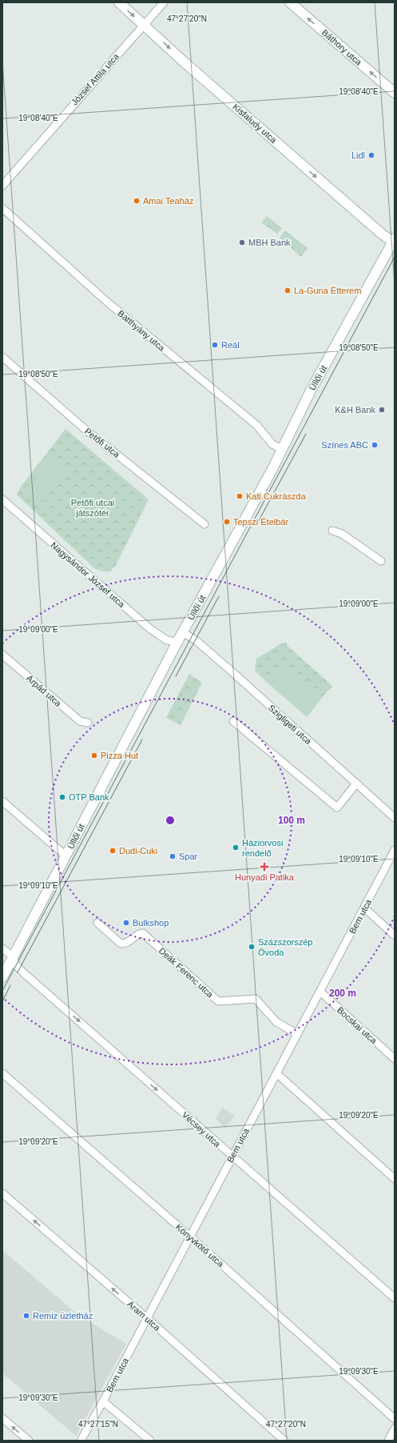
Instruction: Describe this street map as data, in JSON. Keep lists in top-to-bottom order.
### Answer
{
  "streets": {
    "main road": ["Báthory utca", "Kisfaludy utca", "Üllői út"],
    "street": [
      "József Attila utca",
      "Batthyány utca",
      "Petőfi utca",
      "Nagysándor József utca",
      "Árpád utca",
      "Szigligeti utca",
      "Bem utca",
      "Deák Ferenc utca",
      "Bocskai utca",
      "Vécsey utca",
      "Könyvkötő utca",
      "Áram utca"
    ]
  },
  "crossings": [
    ["József Attila utca", "Kisfaludy utca"],
    ["Kisfaludy utca", "Üllői út"],
    ["Batthyány utca", "Üllői út"],
    ["Üllői út", "Nagysándor József utca"],
    ["Üllői út", "Szigligeti utca"],
    ["Üllői út", "Vécsey utca"],
    ["Bem utca", "Deák Ferenc utca"],
    ["Bem utca", "Bocskai utca"],
    ["Bem utca", "Vécsey utca"],
    ["Bem utca", "Könyvkötő utca"],
    ["Bem utca", "Áram utca"]
  ],
  "one_way": [
    "Báthory utca",
    "Kisfaludy utca",
    "Vécsey utca",
    "Áram utca"
  ],
  "parks": ["Petőfi utcai játszótér"],
  "places": {
    "other": [
      "Lidl",
      "Amai Teaház",
      "MBH Bank",
      "La-Guna Étterem",
      "Reál",
      "K&H Bank",
      "Színes ABC",
      "Kati Cukrászda",
      "Tepszi Ételbár",
      "Pizza Hut",
      "OTP Bank",
      "Háziorvosi rendelő",
      "Dudi-Cuki",
      "Spar",
      "Bulkshop",
      "Százszorszép Óvoda",
      "Remiz üzletház"
    ],
    "health": ["Hunyadi Patika"]
  },
  "coordinates": [
    "47°27'20\"N",
    "19°08'40\"E",
    "19°08'50\"E",
    "19°09'00\"E",
    "19°09'10\"E",
    "19°09'20\"E",
    "19°09'30\"E",
    "47°27'15\"N"
  ],
  "rings": ["100 m", "200 m"]
}
